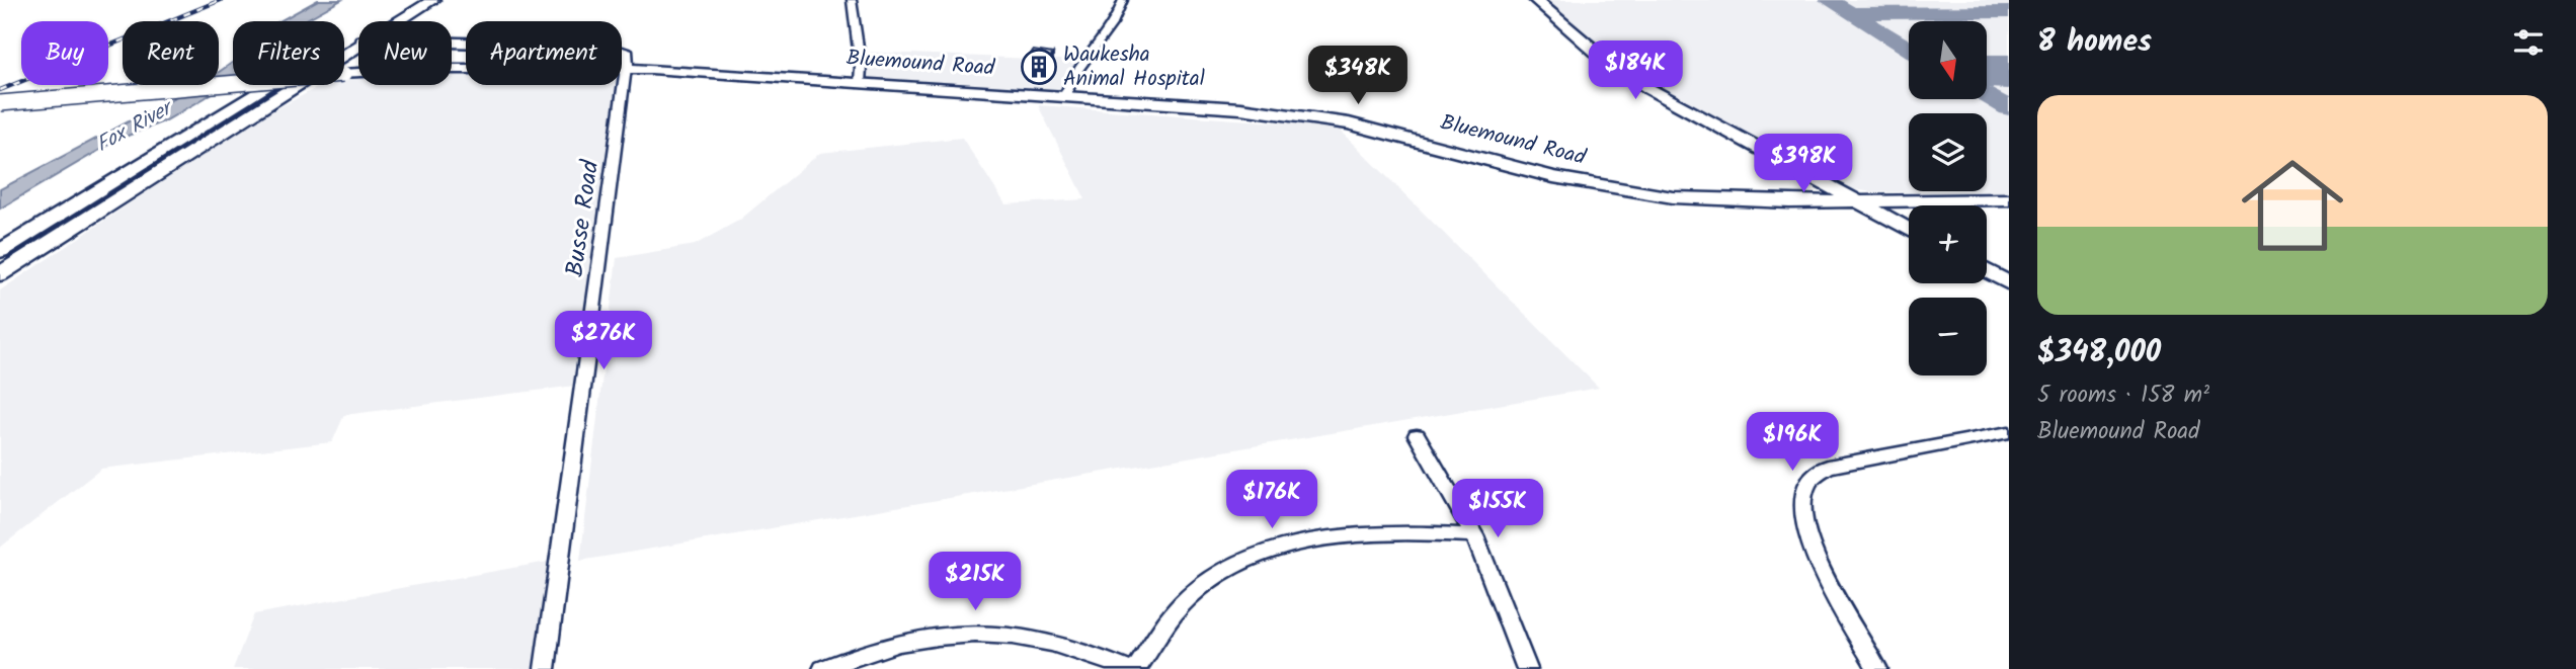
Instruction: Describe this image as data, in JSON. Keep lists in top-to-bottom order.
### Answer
{
  "streets": {
    "main road": ["Bluemound Road"],
    "street": ["Busse Road"]
  },
  "crossings": [
    ["Bluemound Road", "Busse Road"]
  ],
  "water": ["Fox River"],
  "places": {
    "building": ["Waukesha Animal Hospital"]
  },
  "north": "bottom",
  "page": {
    "heading": "8 homes",
    "map_buttons": ["+", "−"],
    "chip": [
      "Buy",
      "Rent",
      "Filters",
      "New",
      "Apartment"
    ],
    "price": [
      "$184K",
      "$348K",
      "$398K",
      "$276K",
      "$196K",
      "$176K",
      "$155K",
      "$215K"
    ],
    "list": [
      {
        "name": "$348,000",
        "note": "5 rooms · 158 m² · Bluemound Road"
      }
    ]
  }
}
